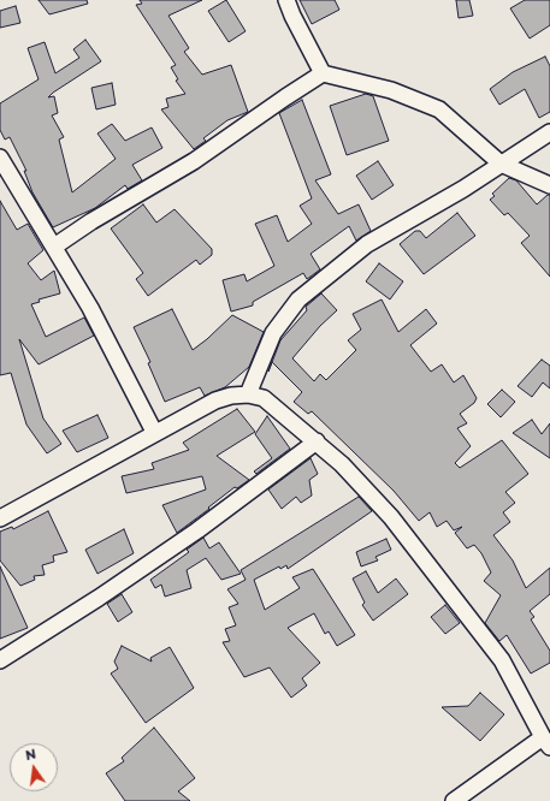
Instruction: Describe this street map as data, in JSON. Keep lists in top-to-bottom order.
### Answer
{
  "north": "top"
}
